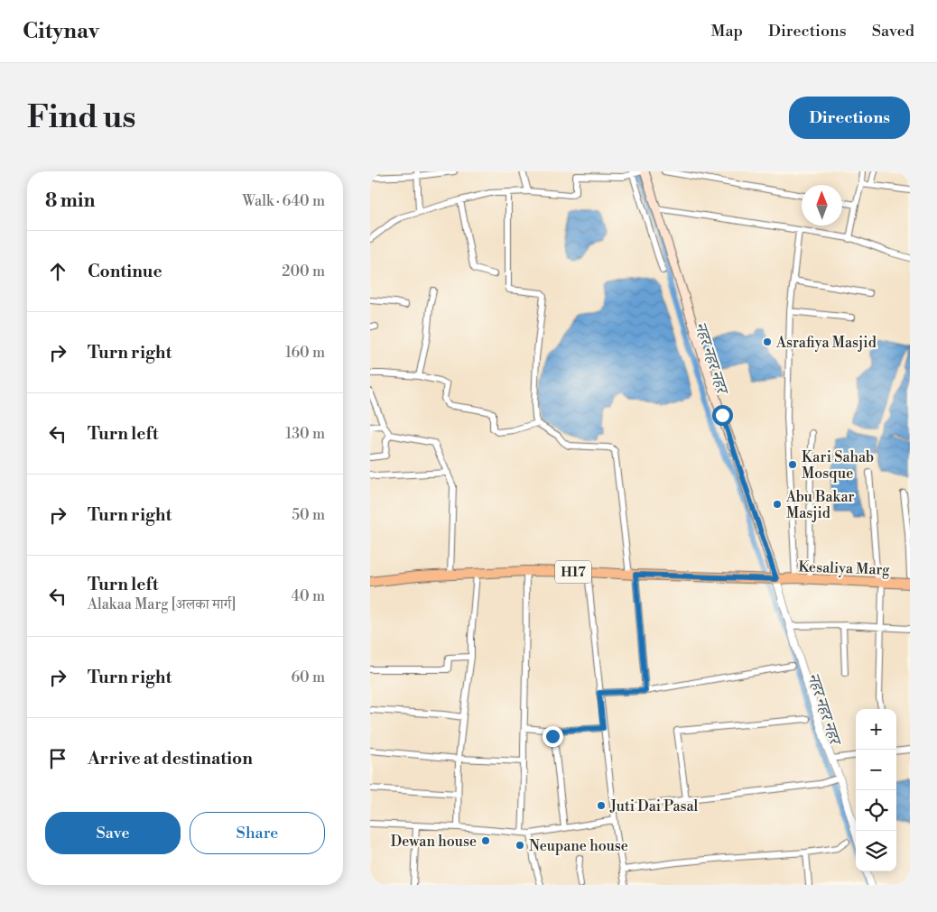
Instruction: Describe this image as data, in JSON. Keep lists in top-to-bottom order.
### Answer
{
  "streets": {
    "main road": ["Kesaliya Marg", "H17"]
  },
  "crossings": [
    ["Kesaliya Marg", "H17"]
  ],
  "water": ["नहर नहर नहर"],
  "places": [
    "Asrafiya Masjid",
    "Kari Sahab Mosque",
    "Abu Bakar Masjid",
    "Juti Dai Pasal",
    "Dewan house",
    "Neupane house"
  ],
  "north": "top",
  "page": {
    "header": "Citynav",
    "nav": ["Map", "Directions", "Saved"],
    "buttons": [
      "Directions",
      ["Save", "Share"]
    ],
    "title": "Find us",
    "heading": ["8 min", "Walk · 640 m"],
    "list": [
      ["Continue", "200 m"],
      ["Turn right", "160 m"],
      ["Turn left", "130 m"],
      ["Turn right", "50 m"],
      ["Turn left", "Alakaa Marg [अलका मार्ग]", "40 m"],
      ["Turn right", "60 m"],
      "Arrive at destination"
    ],
    "map_buttons": ["+", "−"]
  }
}
